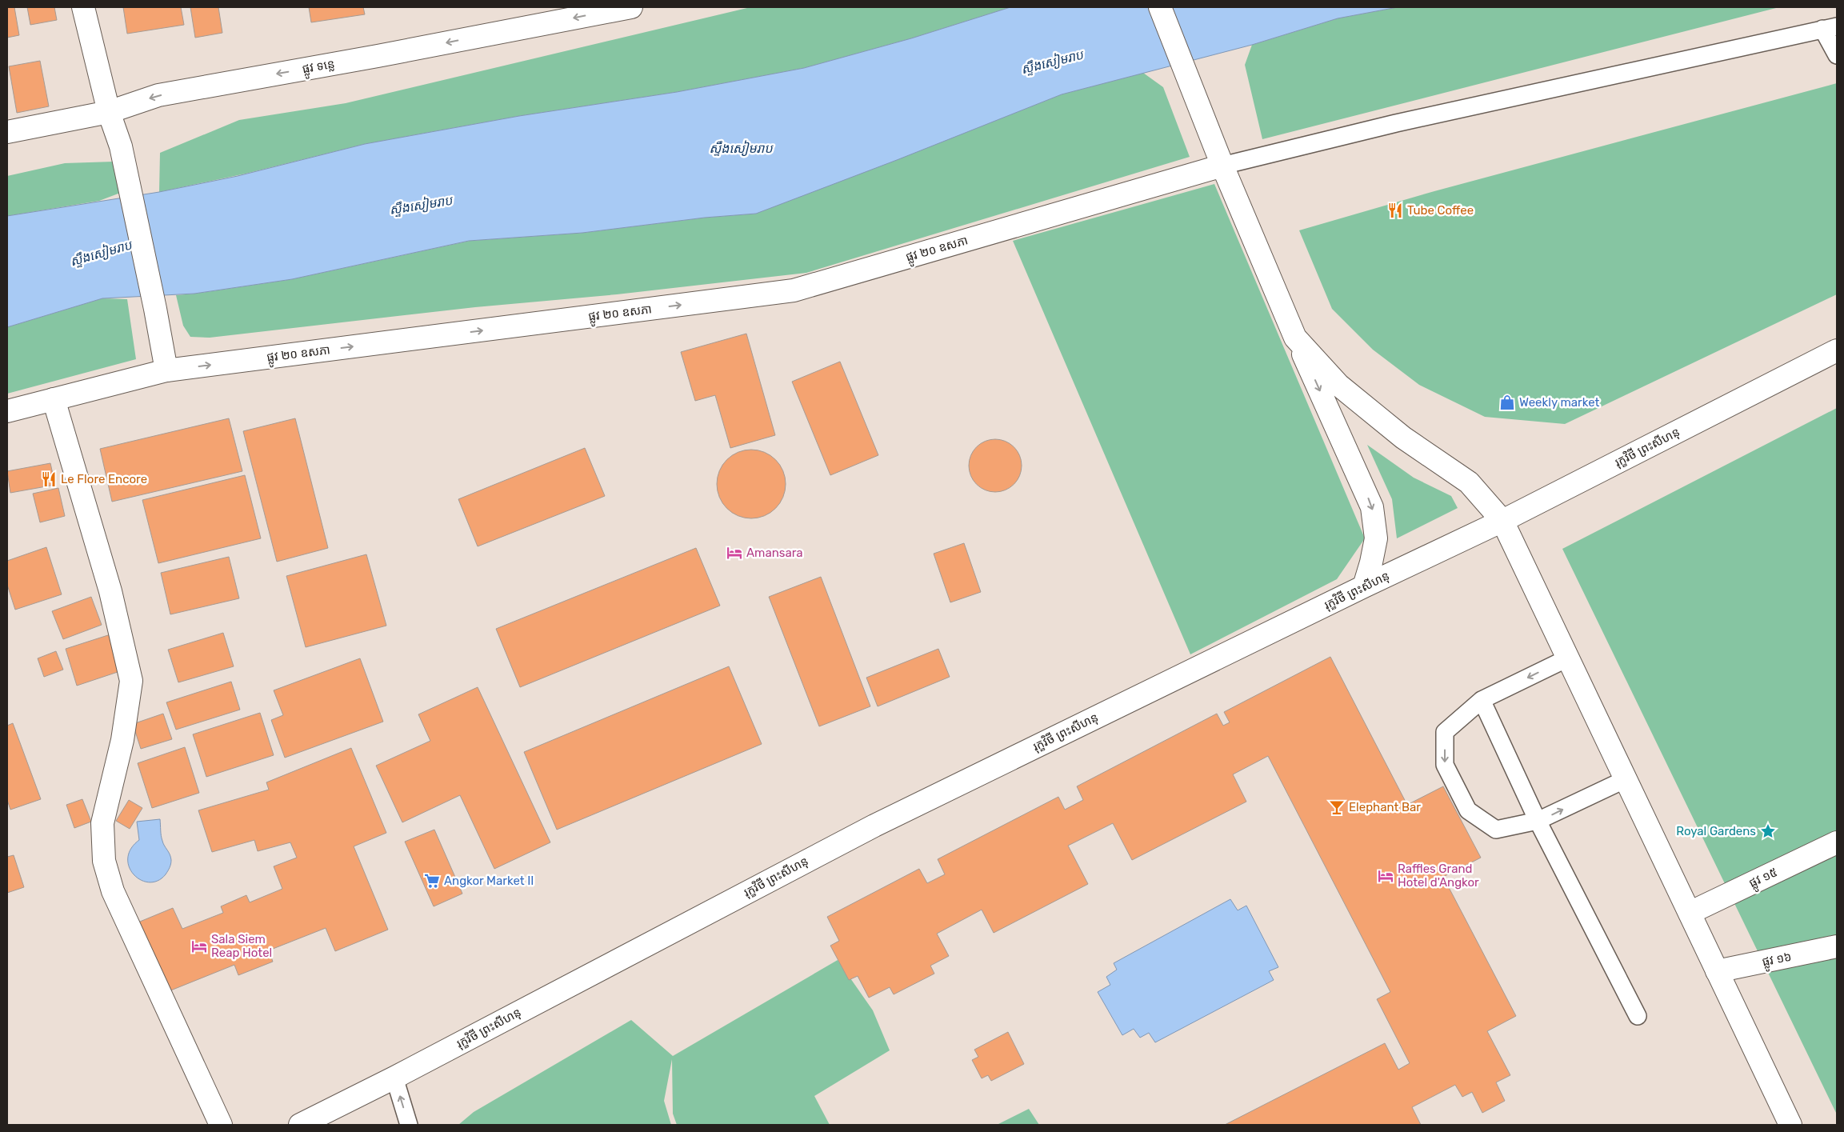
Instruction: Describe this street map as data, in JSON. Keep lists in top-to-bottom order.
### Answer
{
  "streets": {
    "street": [
      "ផ្លូវ ទន្លេ",
      "ផ្លូវ ២០ ឧសភា",
      "រុក្ខវិថី ព្រះសីហនុ",
      "ផ្លូវ ១៥",
      "ផ្លូវ ១៦"
    ]
  },
  "one_way": ["ផ្លូវ ទន្លេ", "ផ្លូវ ២០ ឧសភា"],
  "water": ["ស្ទឹងសៀមរាប"],
  "places": {
    "restaurant": ["Tube Coffee", "Le Flore Encore"],
    "shop": ["Weekly market"],
    "hotel": ["Amansara", "Raffles Grand Hotel d'Angkor", "Sala Siem Reap Hotel"],
    "bar": ["Elephant Bar"],
    "place": ["Royal Gardens"],
    "supermarket": ["Angkor Market II"]
  }
}
